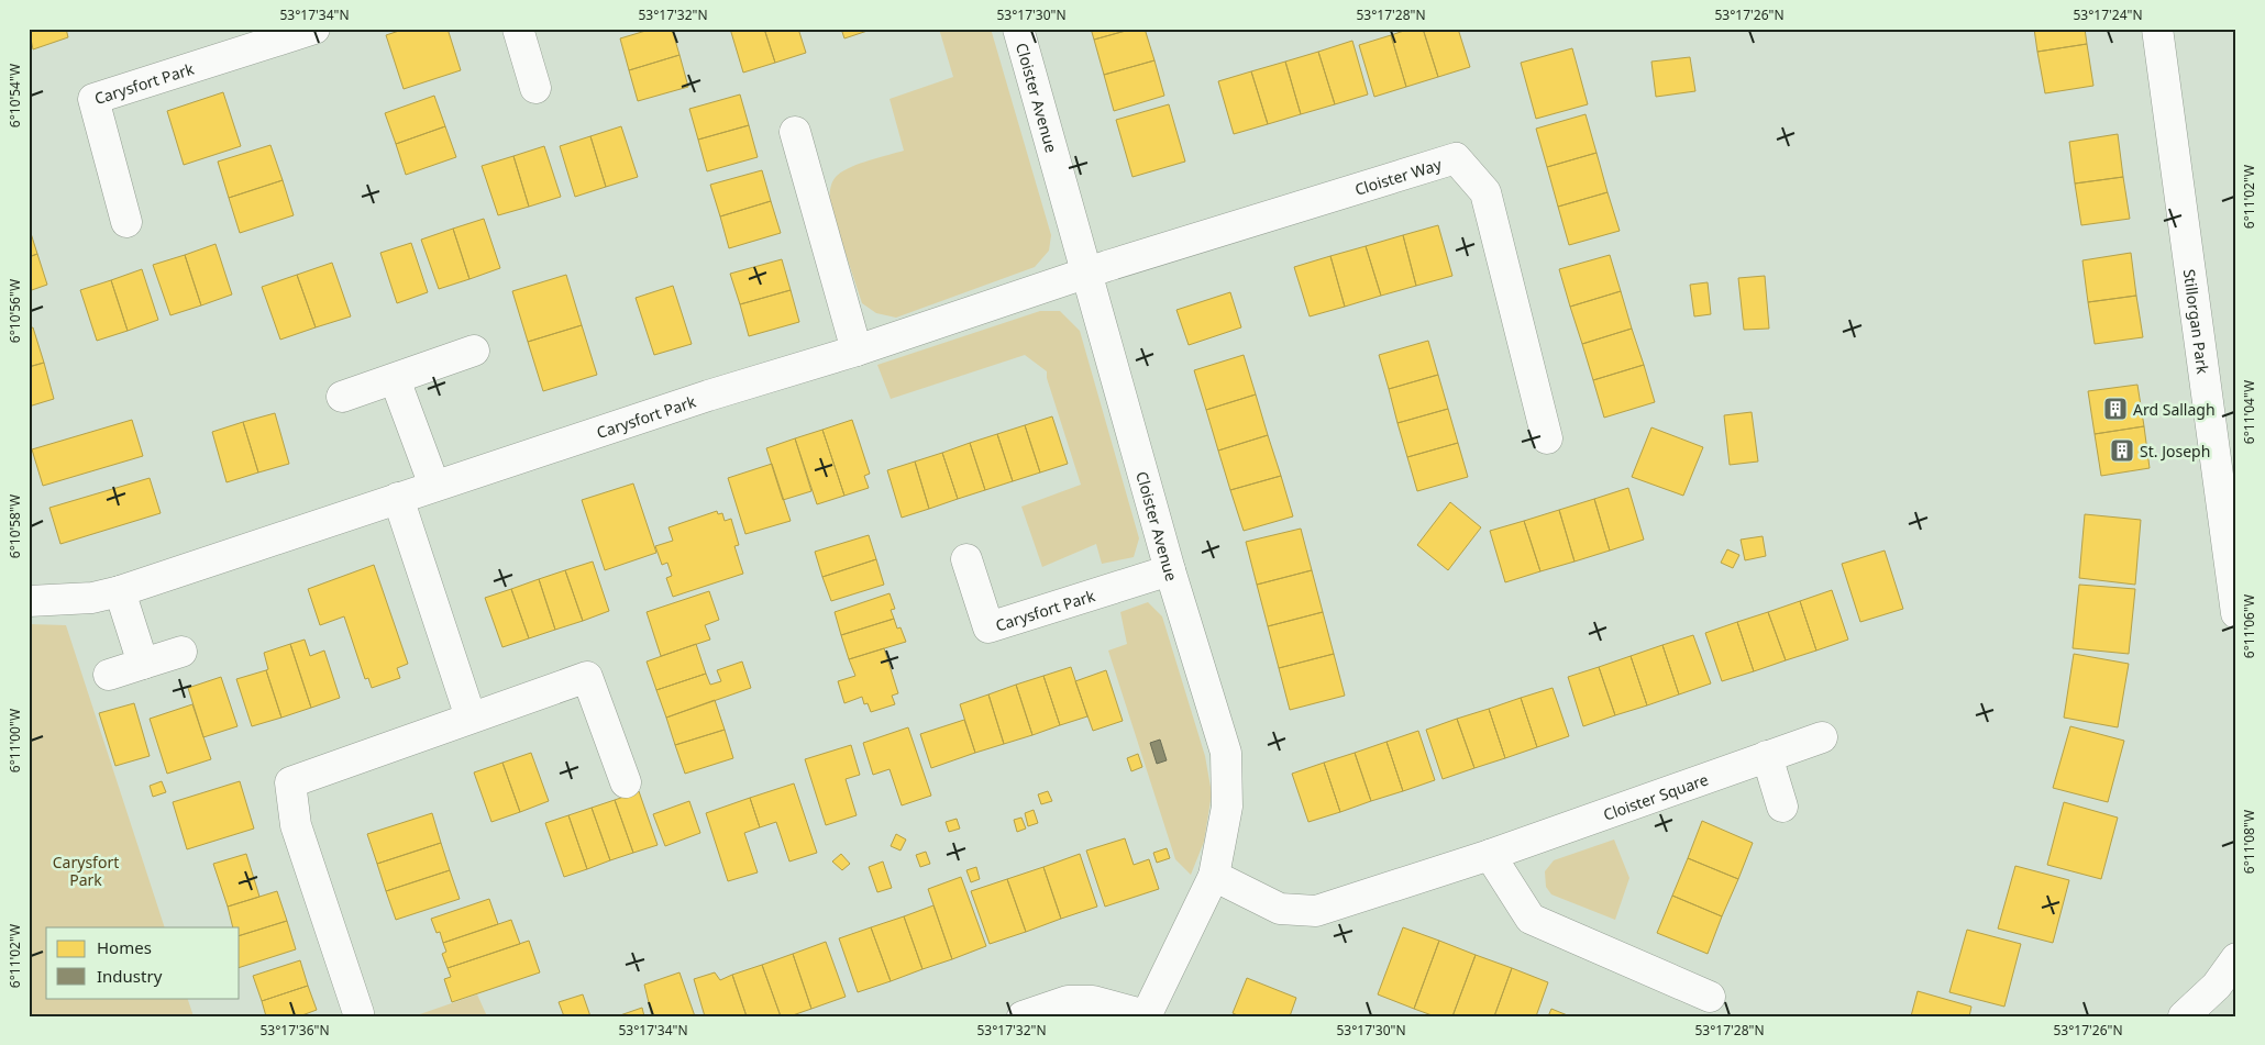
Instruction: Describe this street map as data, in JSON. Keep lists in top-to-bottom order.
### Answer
{
  "streets": {
    "street": [
      "Carysfort Park",
      "Cloister Avenue",
      "Cloister Way",
      "Stillorgan Park",
      "Cloister Square"
    ]
  },
  "crossings": [
    ["Carysfort Park", "Cloister Avenue"],
    ["Carysfort Park", "Cloister Way"],
    ["Cloister Avenue", "Cloister Way"],
    ["Cloister Avenue", "Cloister Square"]
  ],
  "parks": ["Carysfort Park"],
  "places": {
    "building": ["Ard Sallagh", "St. Joseph"]
  },
  "legend": ["Homes", "Industry"],
  "coordinates": [
    "53°17'34\"N",
    "53°17'32\"N",
    "53°17'30\"N",
    "53°17'28\"N",
    "53°17'26\"N",
    "53°17'24\"N",
    "6°10'54\"W",
    "6°11'02\"W",
    "6°10'56\"W",
    "6°11'04\"W",
    "6°10'58\"W",
    "6°11'06\"W",
    "6°11'00\"W",
    "6°11'08\"W",
    "53°17'36\"N"
  ]
}
